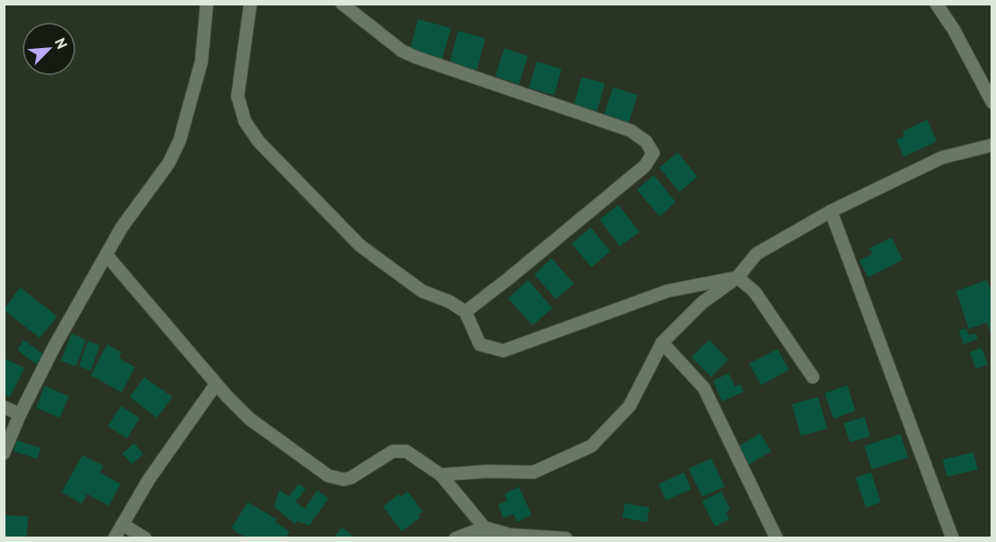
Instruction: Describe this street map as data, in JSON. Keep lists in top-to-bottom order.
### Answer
{
  "north": "top right"
}
